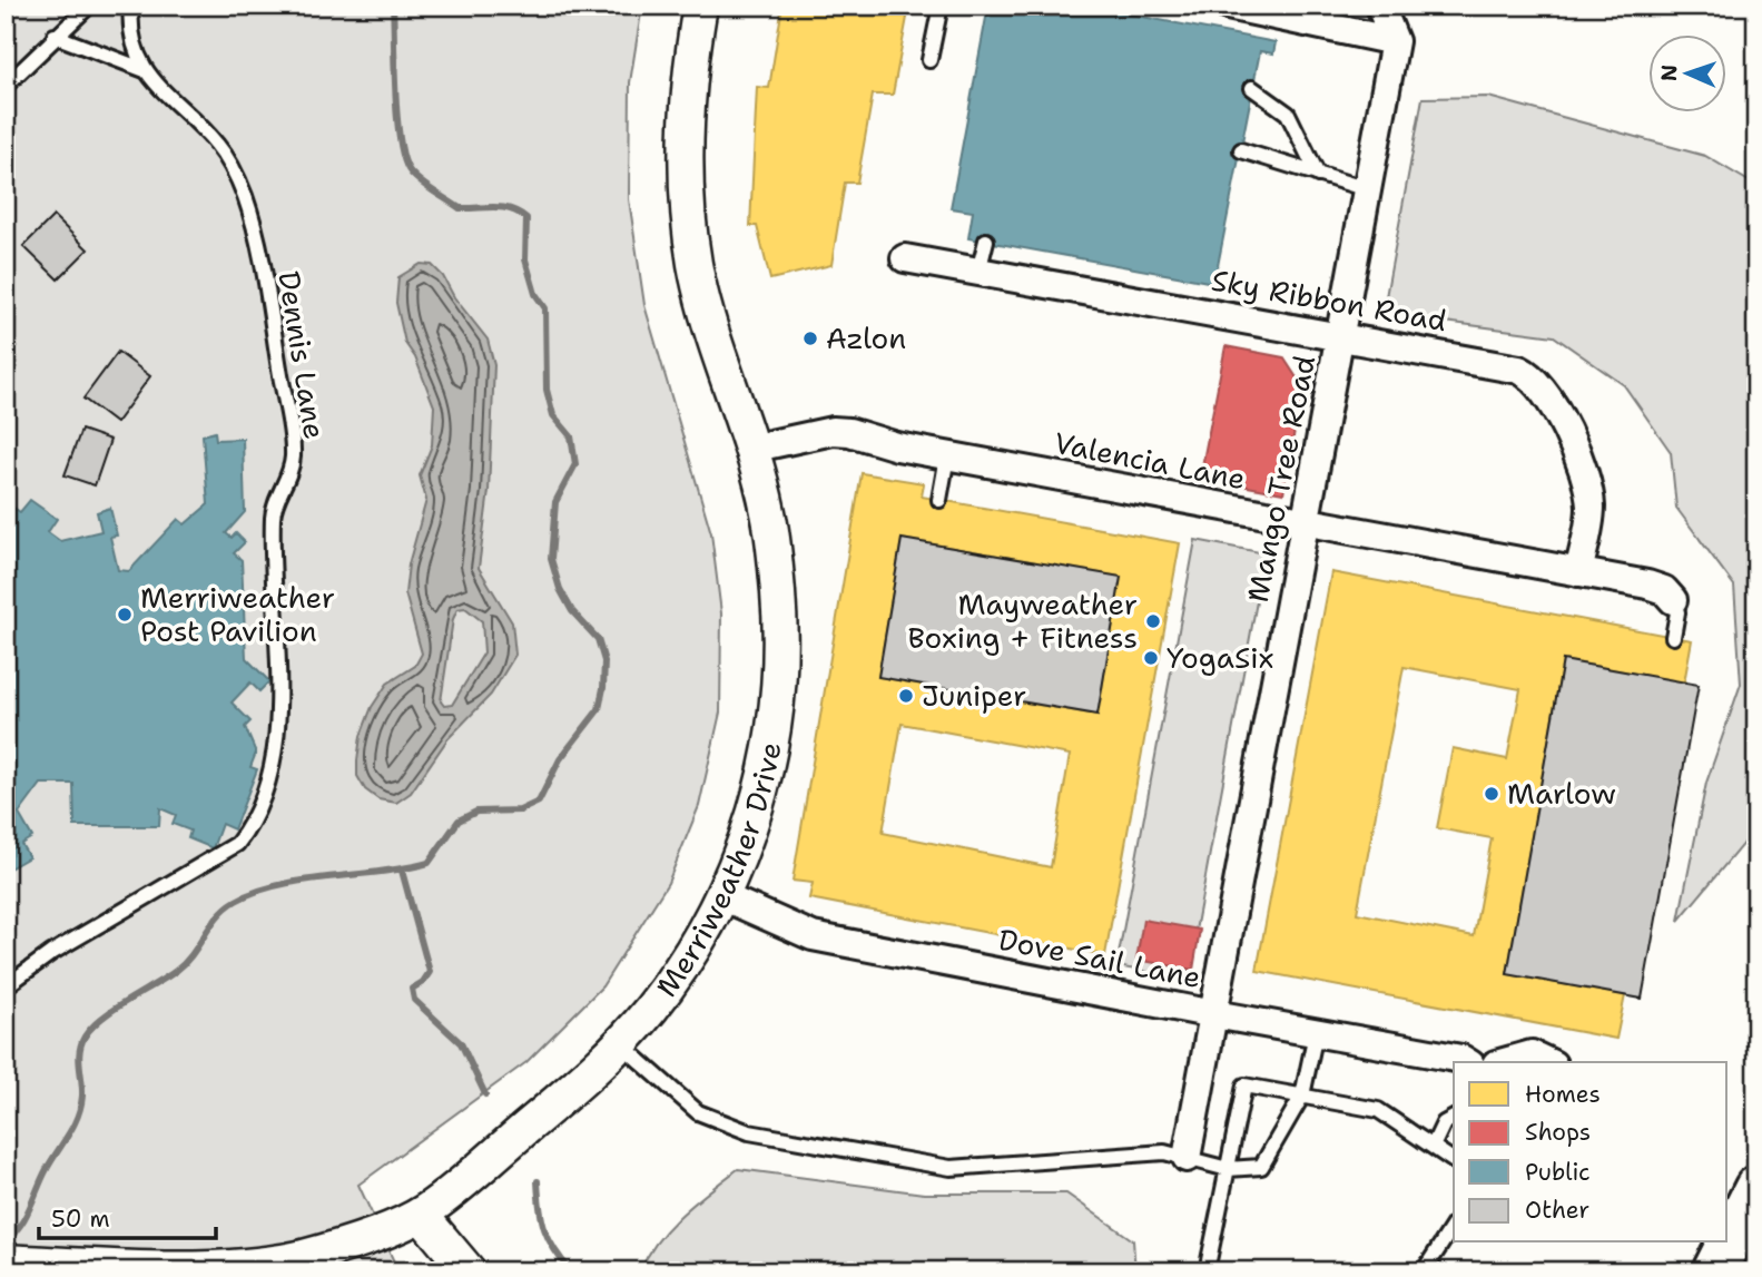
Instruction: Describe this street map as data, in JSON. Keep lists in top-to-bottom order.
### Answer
{
  "streets": {
    "street": [
      "Sky Ribbon Road",
      "Valencia Lane",
      "Mango Tree Road",
      "Merriweather Drive",
      "Dove Sail Lane"
    ],
    "lane": ["Dennis Lane"]
  },
  "crossings": [
    ["Sky Ribbon Road", "Valencia Lane"],
    ["Sky Ribbon Road", "Mango Tree Road"],
    ["Valencia Lane", "Mango Tree Road"],
    ["Valencia Lane", "Merriweather Drive"],
    ["Mango Tree Road", "Dove Sail Lane"],
    ["Merriweather Drive", "Dove Sail Lane"]
  ],
  "places": [
    "Azlon",
    "Merriweather Post Pavilion",
    "Mayweather Boxing + Fitness",
    "YogaSix",
    "Juniper",
    "Marlow"
  ],
  "legend": [
    "Homes",
    "Shops",
    "Public",
    "Other"
  ],
  "scale_bar": "50 m",
  "north": "left"
}
